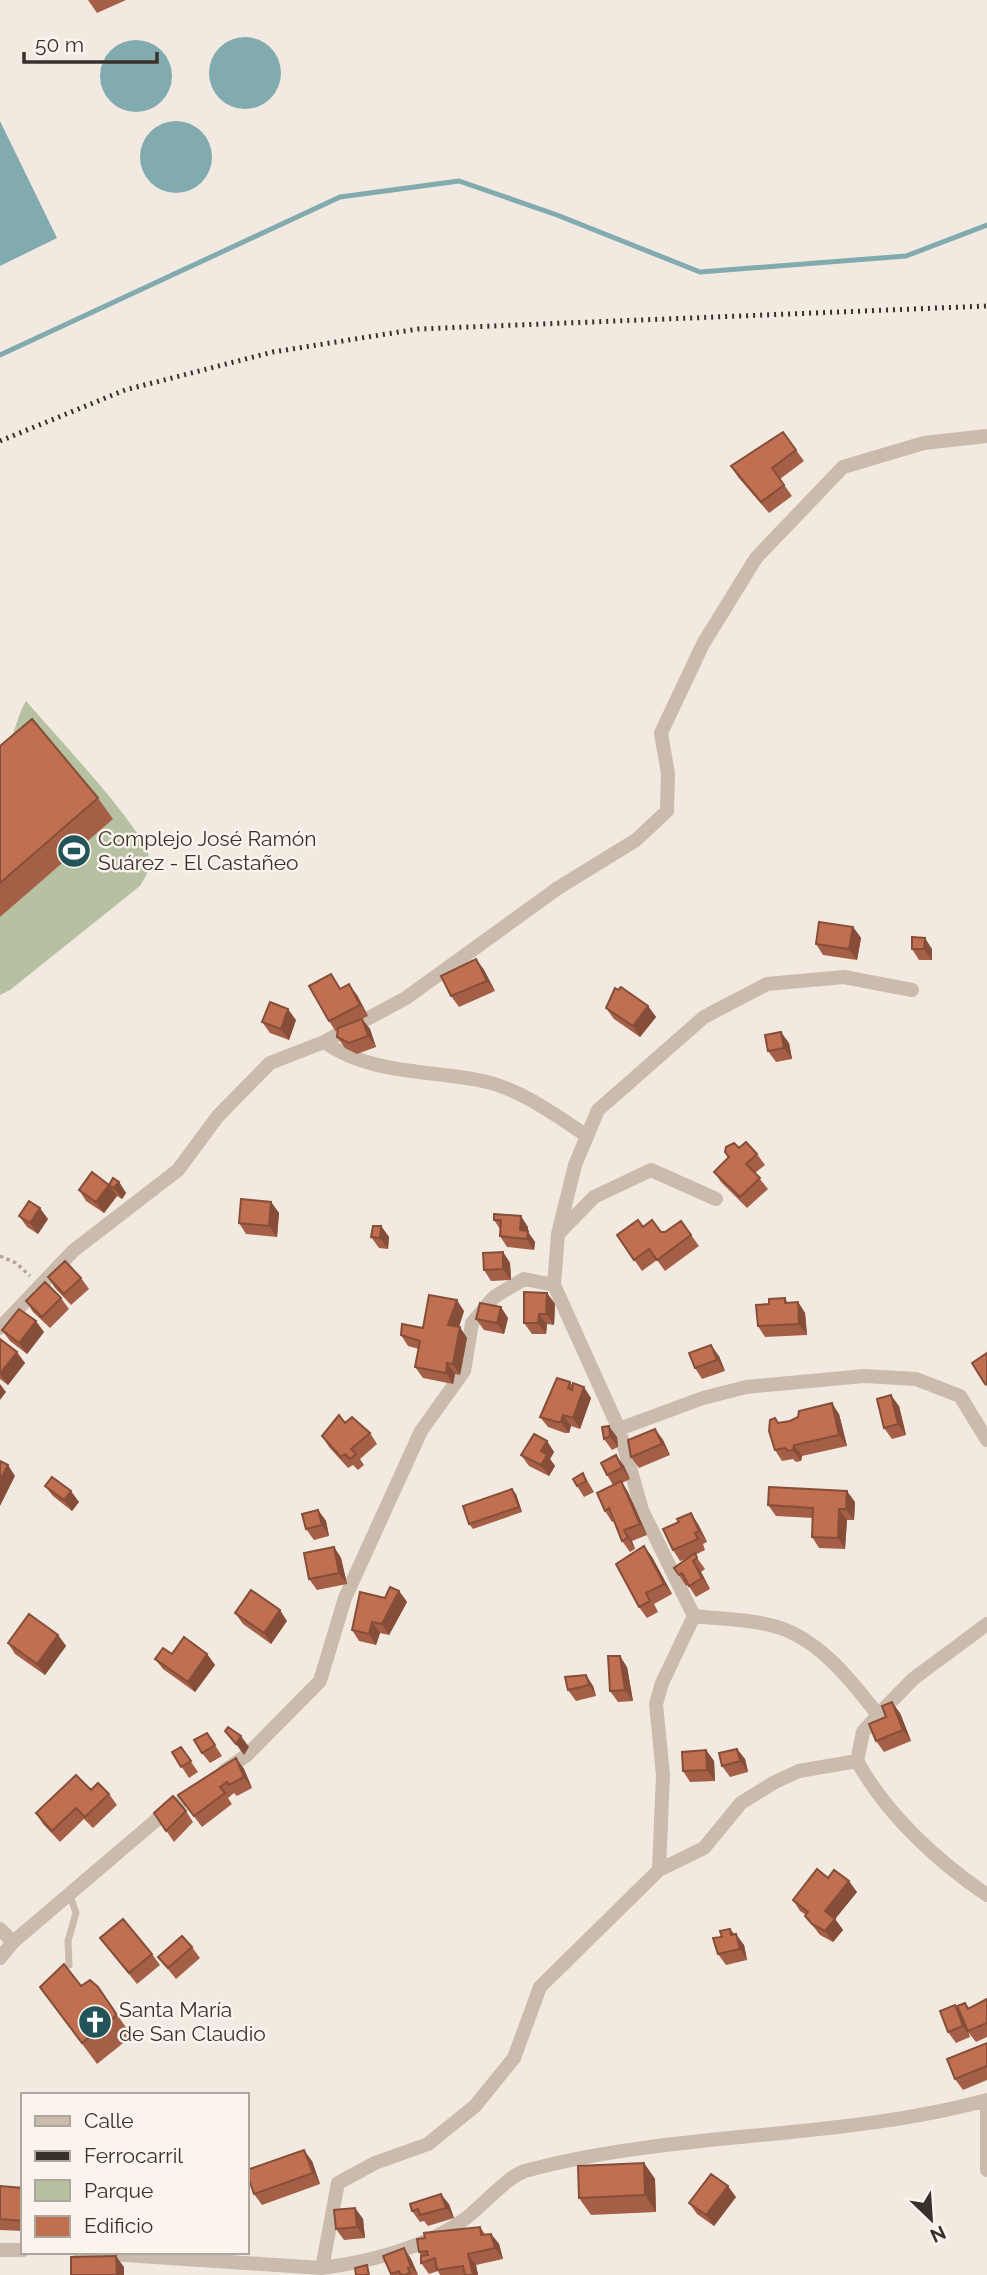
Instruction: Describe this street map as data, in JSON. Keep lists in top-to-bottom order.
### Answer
{
  "places": {
    "sports": ["Complejo José Ramón Suárez - El Castañeo"],
    "church": ["Santa María de San Claudio"]
  },
  "legend": [
    "Calle",
    "Ferrocarril",
    "Parque",
    "Edificio"
  ],
  "scale_bar": "50 m",
  "north": "bottom right"
}
